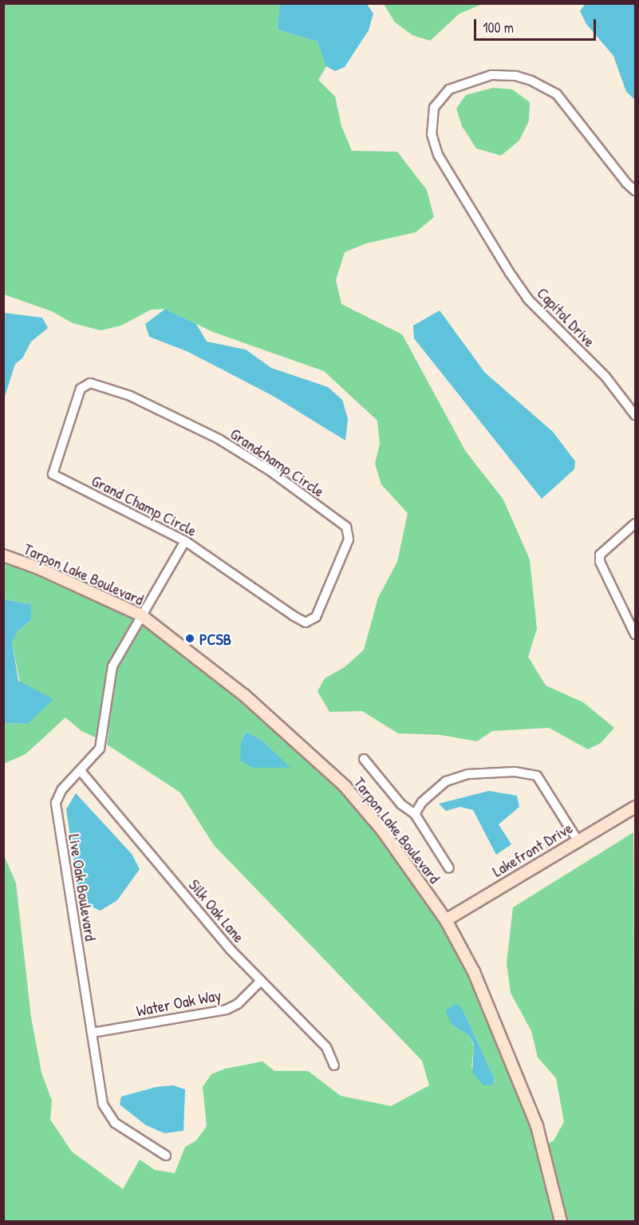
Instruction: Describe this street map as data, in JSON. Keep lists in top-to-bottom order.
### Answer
{
  "streets": {
    "street": [
      "Capitol Drive",
      "Grandchamp Circle",
      "Grand Champ Circle",
      "Tarpon Lake Boulevard",
      "Lakefront Drive",
      "Live Oak Boulevard",
      "Silk Oak Lane",
      "Water Oak Way"
    ]
  },
  "crossings": [
    ["Grandchamp Circle", "Grand Champ Circle"],
    ["Grand Champ Circle", "Live Oak Boulevard"],
    ["Tarpon Lake Boulevard", "Lakefront Drive"],
    ["Tarpon Lake Boulevard", "Live Oak Boulevard"],
    ["Live Oak Boulevard", "Silk Oak Lane"],
    ["Live Oak Boulevard", "Water Oak Way"],
    ["Silk Oak Lane", "Water Oak Way"]
  ],
  "places": ["PCSB"],
  "scale_bar": "100 m"
}
